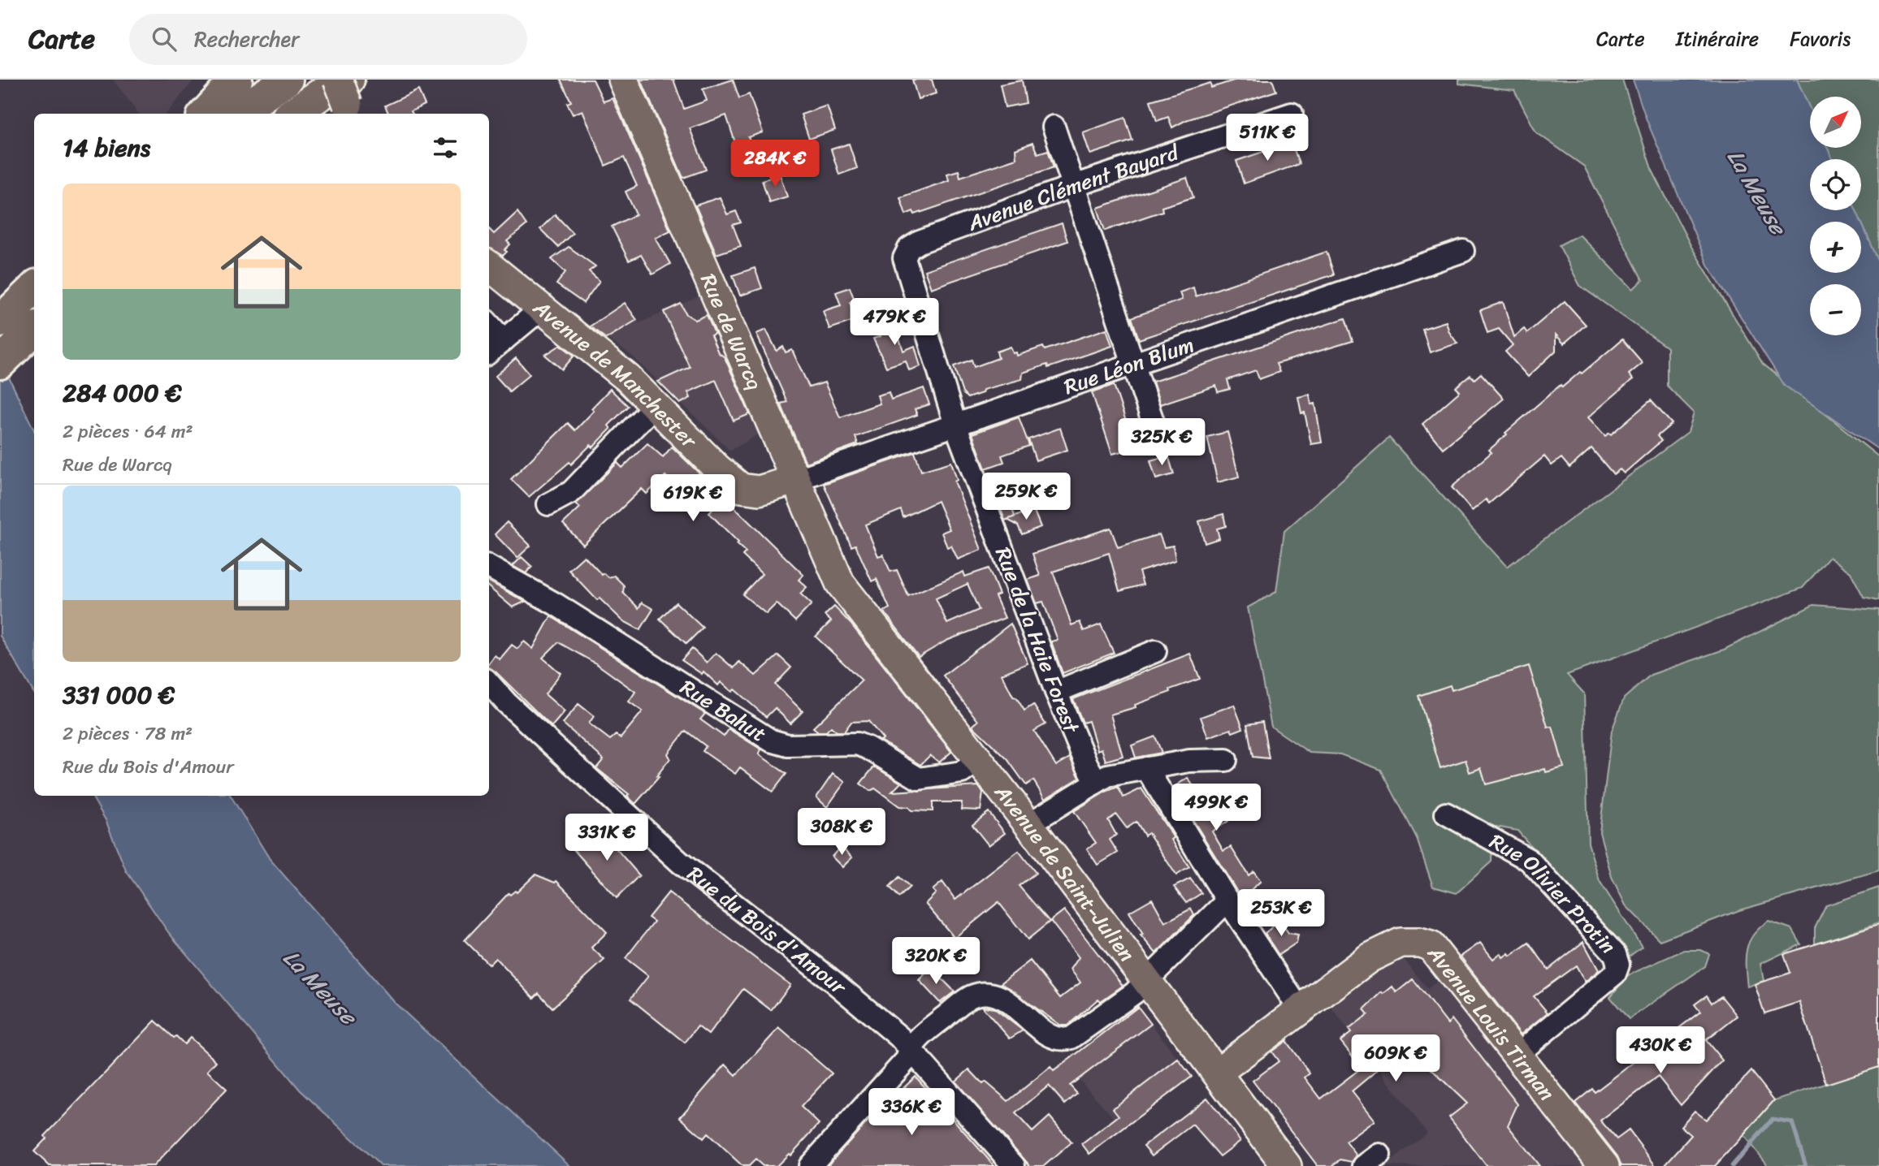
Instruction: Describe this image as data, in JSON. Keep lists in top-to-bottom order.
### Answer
{
  "streets": {
    "main road": [
      "Rue de Warcq",
      "Avenue de Manchester",
      "Avenue de Saint-Julien",
      "Avenue Louis Tirman"
    ],
    "street": [
      "Avenue Clément Bayard",
      "Rue Léon Blum",
      "Rue de la Haie Forest",
      "Rue Bahut",
      "Rue Olivier Protin",
      "Rue du Bois d'Amour"
    ]
  },
  "crossings": [
    ["Avenue Clément Bayard", "Rue de la Haie Forest"],
    ["Rue de Warcq", "Rue Léon Blum"],
    ["Rue de Warcq", "Avenue de Manchester"],
    ["Rue de Warcq", "Avenue de Saint-Julien"],
    ["Rue Léon Blum", "Avenue de Manchester"],
    ["Rue Léon Blum", "Rue de la Haie Forest"],
    ["Rue Bahut", "Avenue de Saint-Julien"],
    ["Avenue de Saint-Julien", "Avenue Louis Tirman"],
    ["Rue Olivier Protin", "Avenue Louis Tirman"]
  ],
  "water": ["La Meuse"],
  "north": "top right",
  "page": {
    "header": "Carte",
    "search": "Rechercher",
    "nav": ["Carte", "Itinéraire", "Favoris"],
    "map_buttons": ["+", "−"],
    "price": [
      "511K €",
      "284K €",
      "479K €",
      "325K €",
      "259K €",
      "619K €",
      "499K €",
      "308K €",
      "331K €",
      "253K €",
      "320K €",
      "430K €",
      "609K €",
      "336K €"
    ],
    "heading": "14 biens",
    "list": [
      {
        "name": "284 000 €",
        "note": "2 pièces · 64 m² · Rue de Warcq"
      },
      {
        "name": "331 000 €",
        "note": "2 pièces · 78 m² · Rue du Bois d'Amour"
      }
    ]
  }
}
